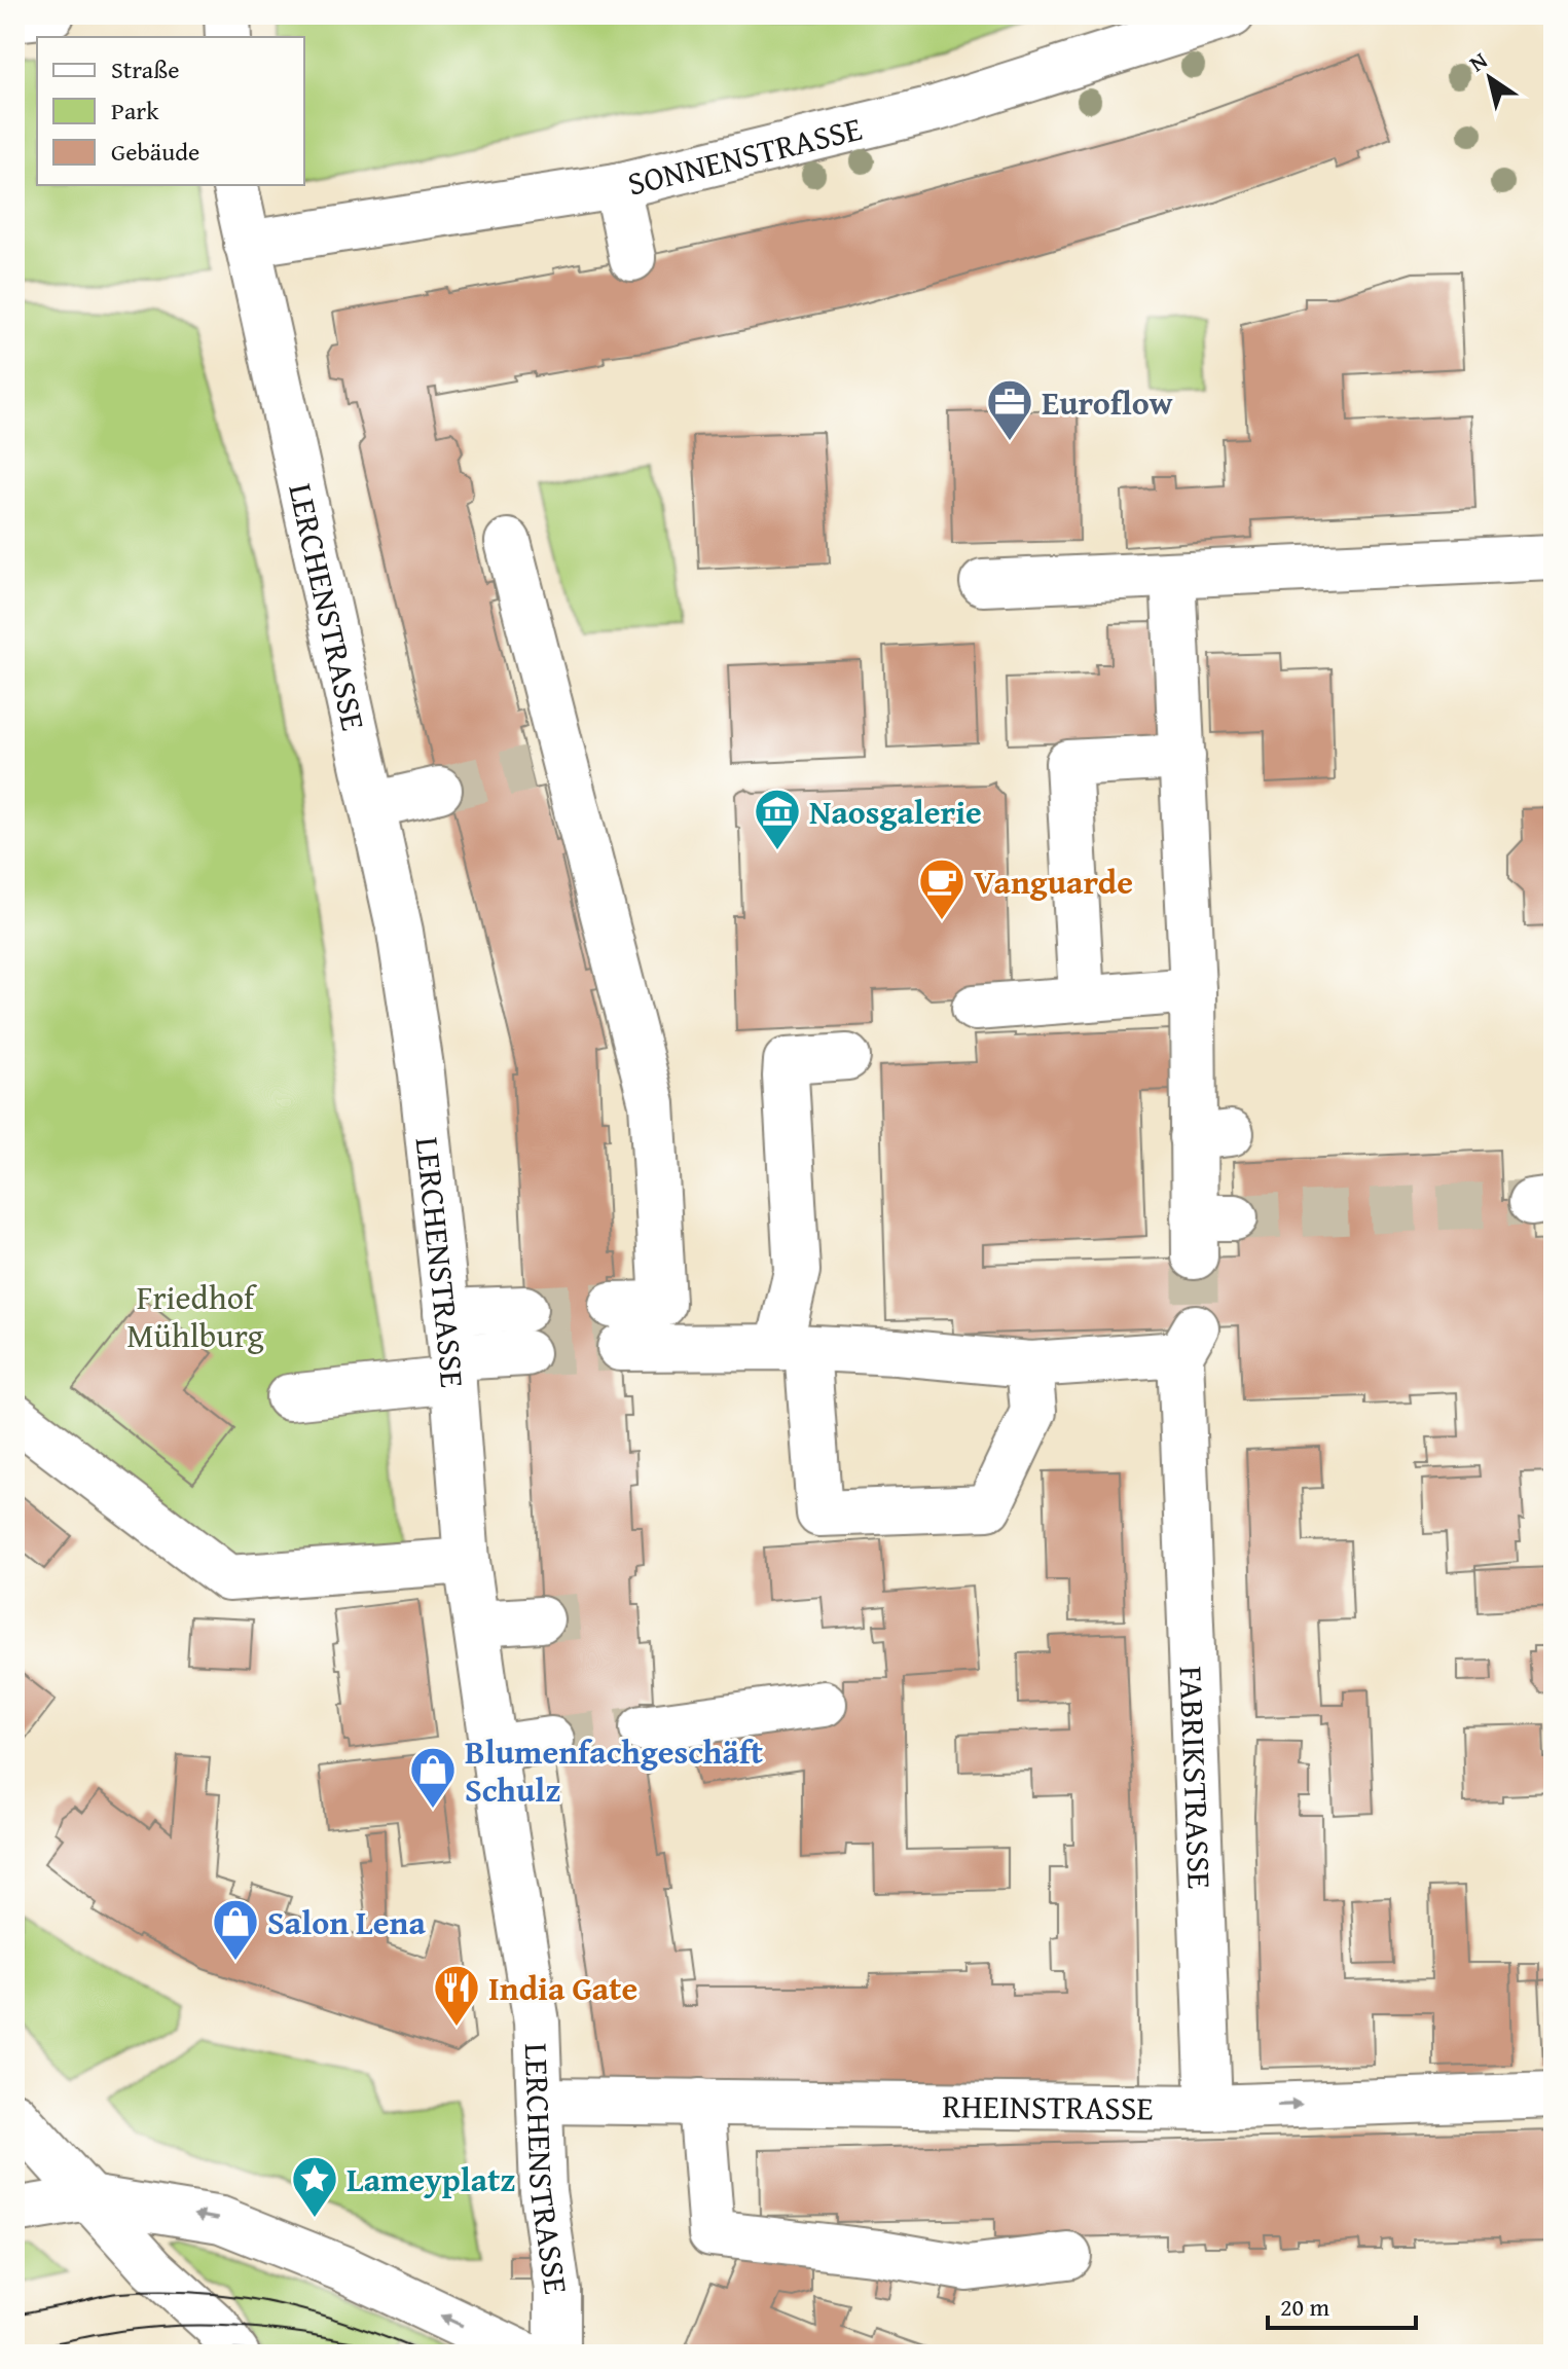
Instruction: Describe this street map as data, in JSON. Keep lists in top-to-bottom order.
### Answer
{
  "streets": {
    "street": [
      "SONNENSTRASSE",
      "LERCHENSTRASSE",
      "FABRIKSTRASSE",
      "RHEINSTRASSE"
    ]
  },
  "crossings": [
    ["SONNENSTRASSE", "LERCHENSTRASSE"],
    ["LERCHENSTRASSE", "RHEINSTRASSE"],
    ["FABRIKSTRASSE", "RHEINSTRASSE"]
  ],
  "parks": ["Friedhof Mühlburg"],
  "places": {
    "office": ["Euroflow"],
    "museum": ["Naosgalerie"],
    "cafe": ["Vanguarde"],
    "shop": ["Blumenfachgeschäft Schulz", "Salon Lena"],
    "restaurant": ["India Gate"],
    "place": ["Lameyplatz"]
  },
  "legend": ["Straße", "Park", "Gebäude"],
  "scale_bar": "20 m",
  "north": "top left"
}
